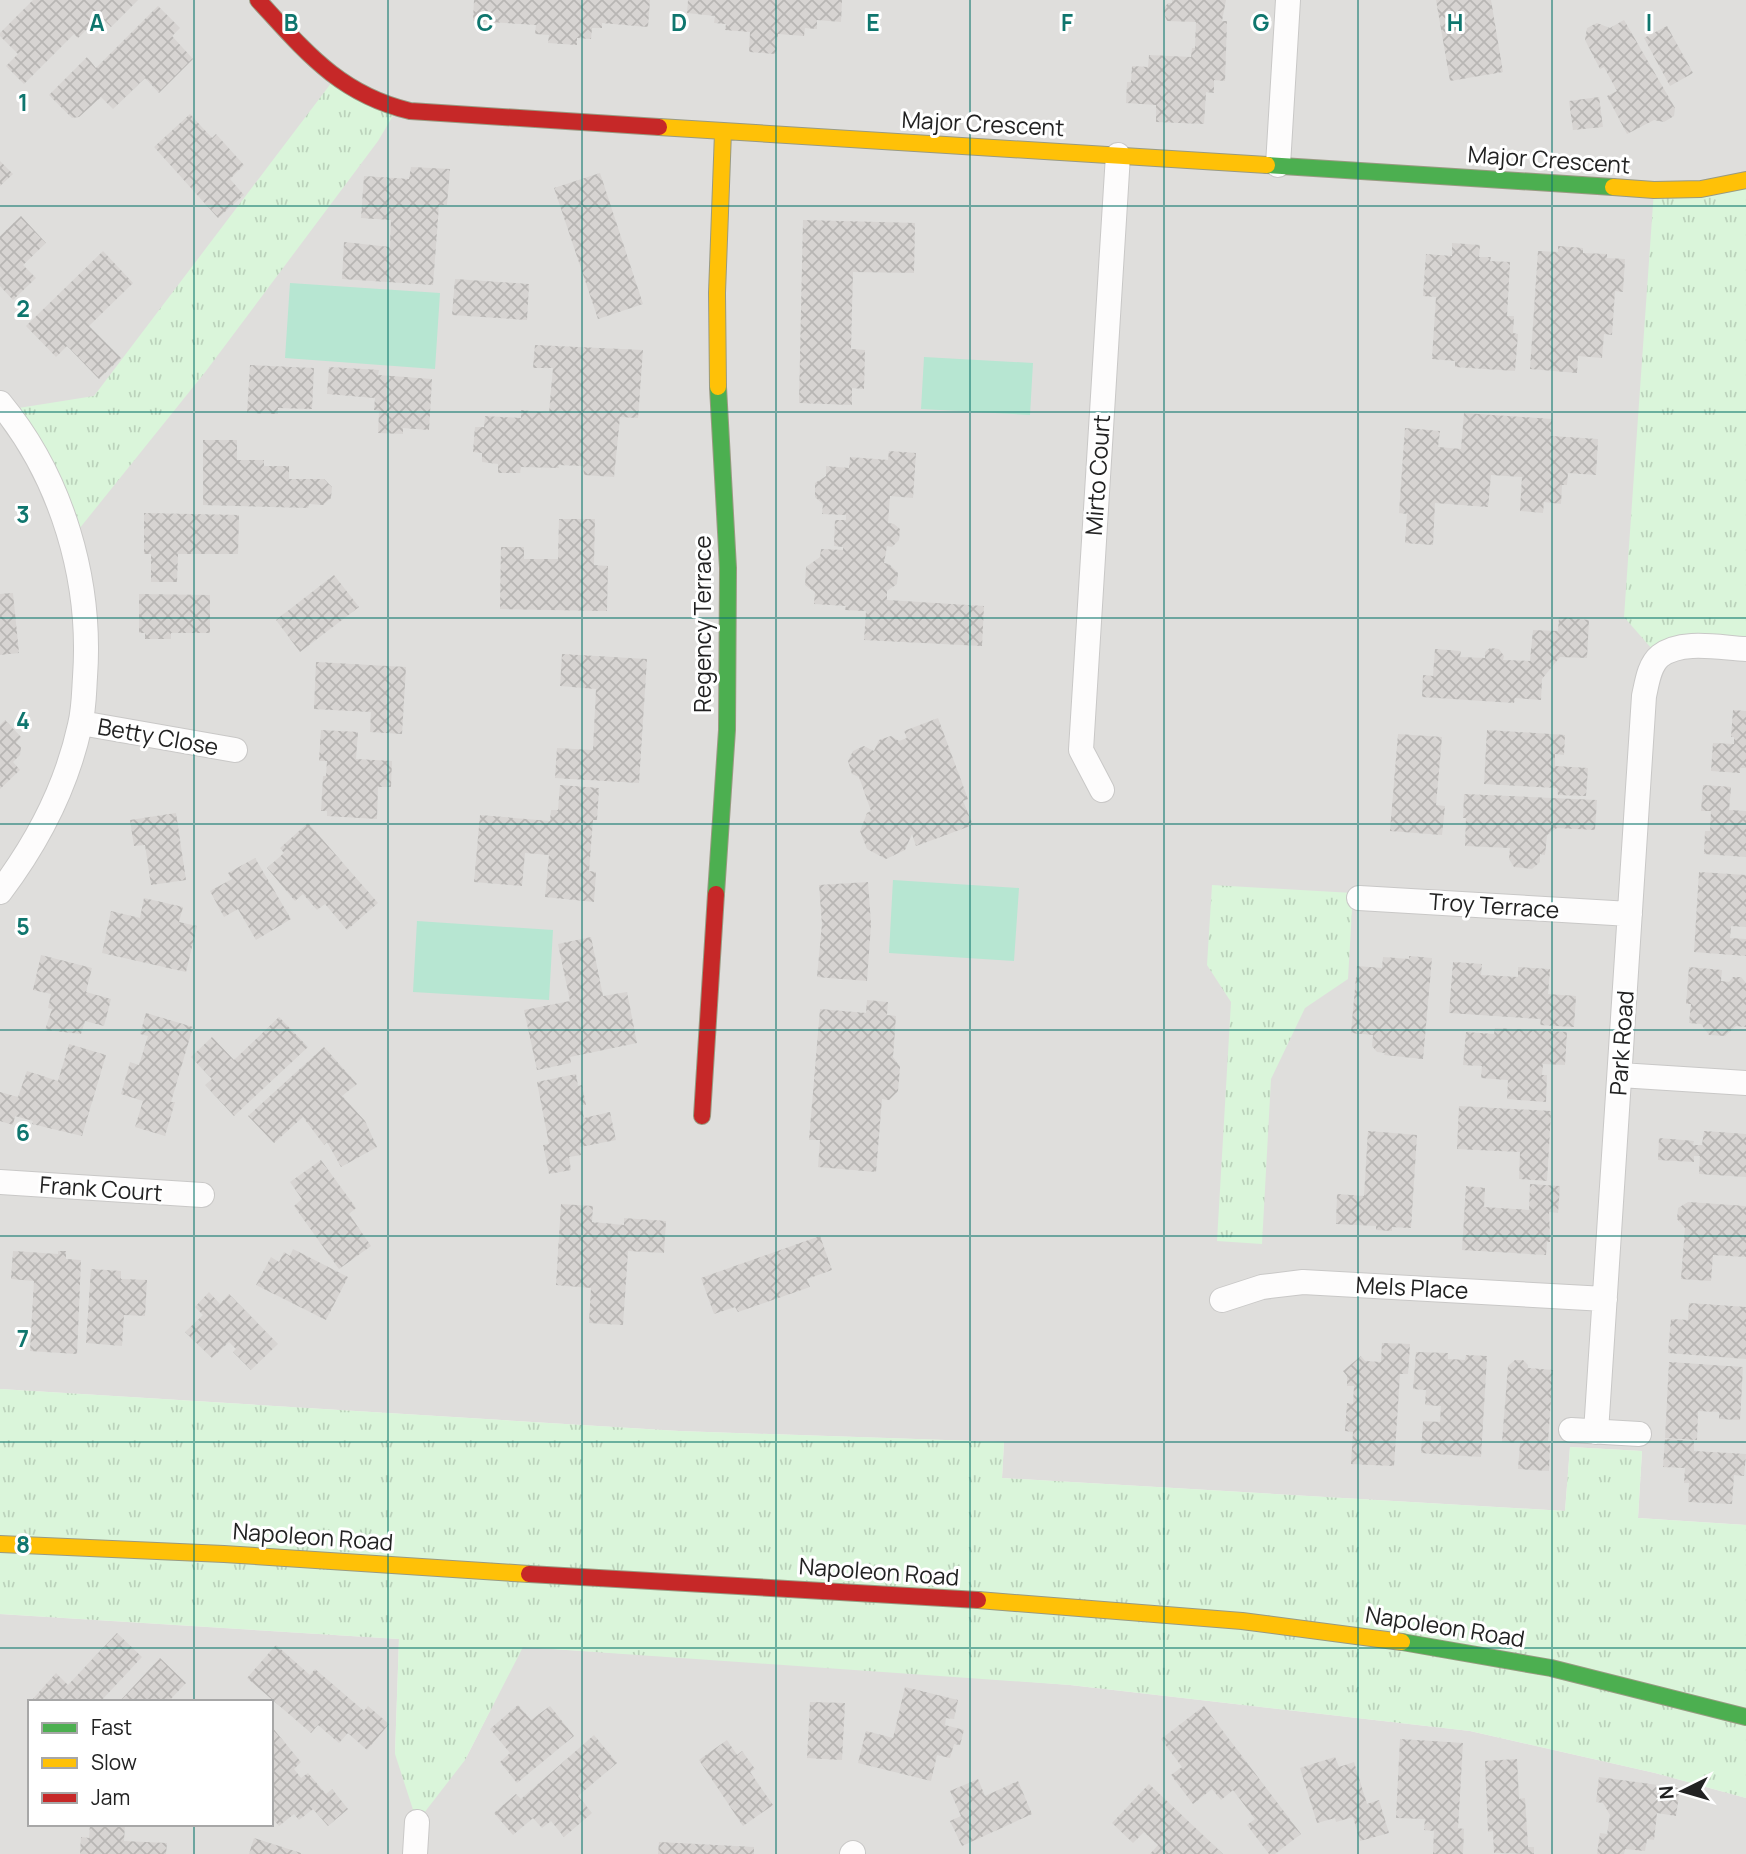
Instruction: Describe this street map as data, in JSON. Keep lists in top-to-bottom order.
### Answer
{
  "streets": {
    "street": [
      "Major Crescent",
      "Mirto Court",
      "Regency Terrace",
      "Betty Close",
      "Troy Terrace",
      "Park Road",
      "Frank Court",
      "Mels Place",
      "Napoleon Road"
    ]
  },
  "crossings": [
    ["Major Crescent", "Mirto Court"],
    ["Major Crescent", "Regency Terrace"],
    ["Troy Terrace", "Park Road"],
    ["Park Road", "Mels Place"]
  ],
  "legend": ["Fast", "Slow", "Jam"],
  "north": "left",
  "grid": {
    "columns": [
      "A",
      "B",
      "C",
      "D",
      "E",
      "F",
      "G",
      "H",
      "I"
    ],
    "rows": [
      "1",
      "2",
      "3",
      "4",
      "5",
      "6",
      "7",
      "8"
    ]
  }
}
